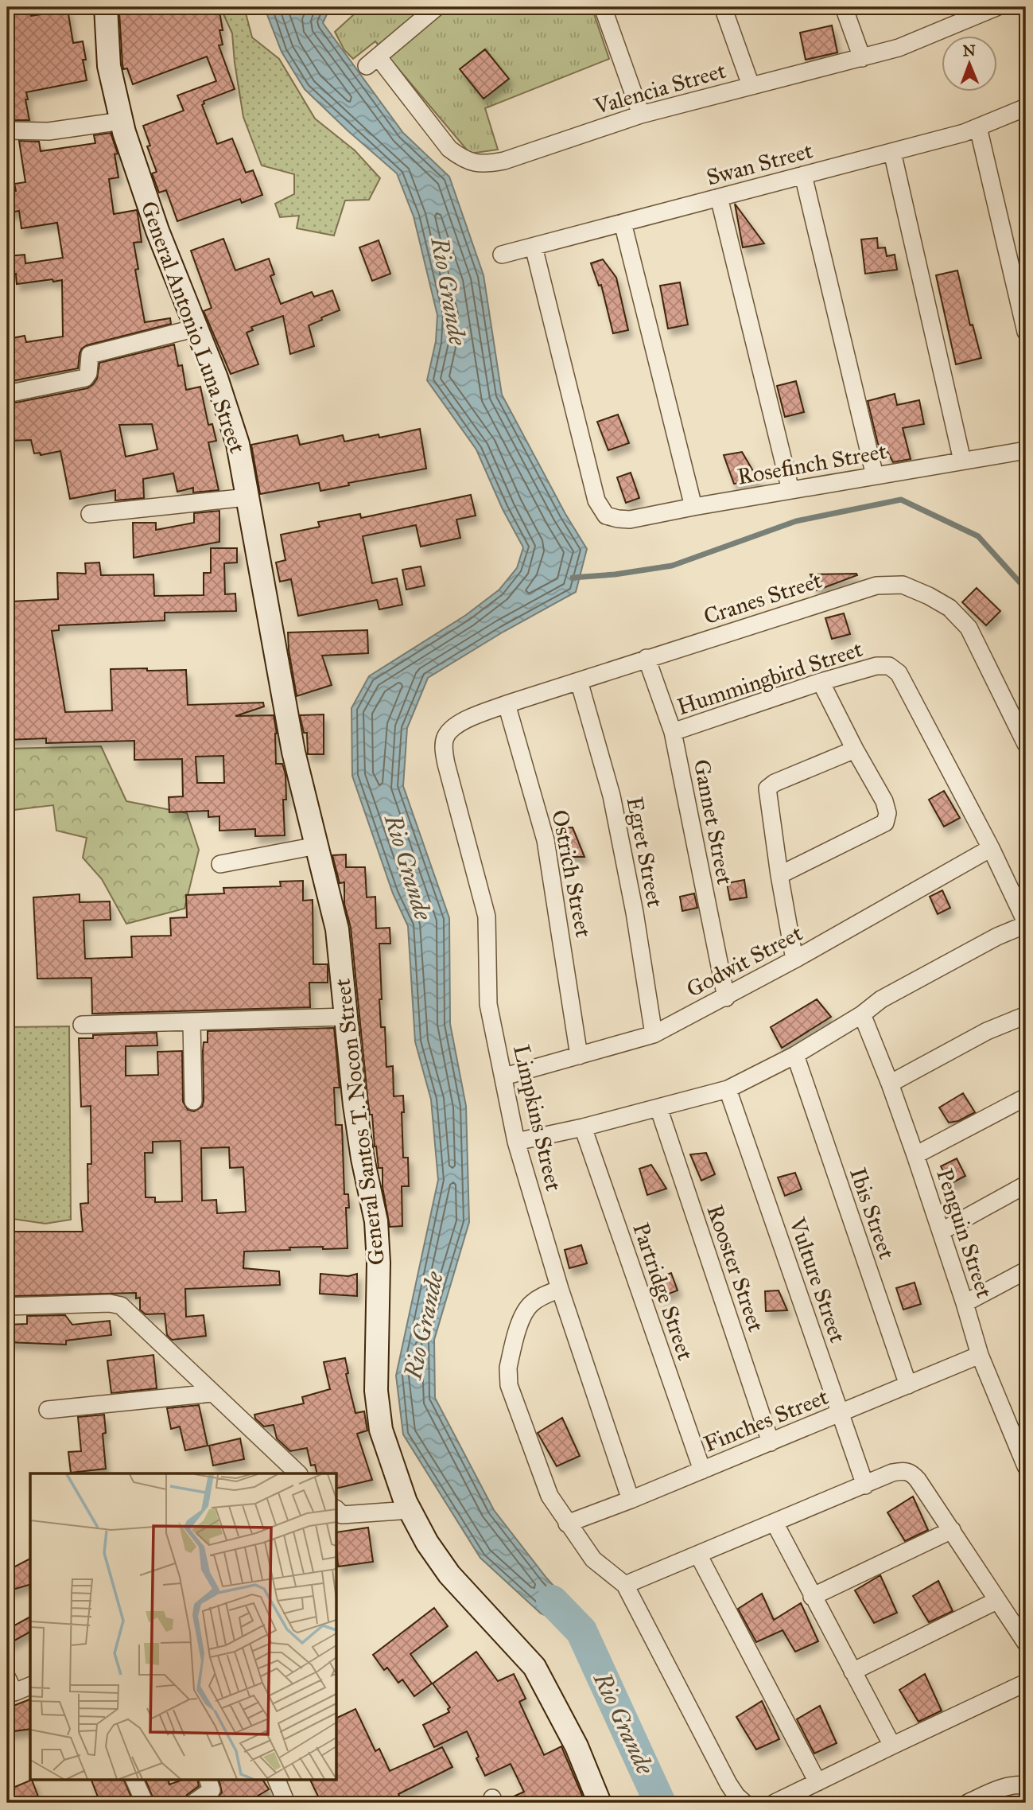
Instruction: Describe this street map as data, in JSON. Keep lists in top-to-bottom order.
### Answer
{
  "streets": {
    "main road": ["General Antonio Luna Street", "General Santos T. Nocon Street"],
    "street": [
      "Valencia Street",
      "Swan Street",
      "Rosefinch Street",
      "Cranes Street",
      "Hummingbird Street",
      "Gannet Street",
      "Egret Street",
      "Ostrich Street",
      "Godwit Street",
      "Limpkins Street",
      "Ibis Street",
      "Penguin Street",
      "Rooster Street",
      "Vulture Street",
      "Partridge Street",
      "Finches Street"
    ]
  },
  "crossings": [
    ["Swan Street", "Rosefinch Street"],
    ["General Antonio Luna Street", "General Santos T. Nocon Street"],
    ["Cranes Street", "Gannet Street"],
    ["Cranes Street", "Egret Street"],
    ["Cranes Street", "Ostrich Street"],
    ["Cranes Street", "Limpkins Street"],
    ["Hummingbird Street", "Gannet Street"],
    ["Hummingbird Street", "Godwit Street"],
    ["Gannet Street", "Godwit Street"],
    ["Egret Street", "Godwit Street"],
    ["Ostrich Street", "Godwit Street"],
    ["Godwit Street", "Limpkins Street"],
    ["Limpkins Street", "Finches Street"],
    ["Ibis Street", "Finches Street"],
    ["Penguin Street", "Finches Street"],
    ["Rooster Street", "Finches Street"],
    ["Vulture Street", "Finches Street"],
    ["Partridge Street", "Finches Street"]
  ],
  "water": ["Rio Grande"],
  "north": "top"
}
